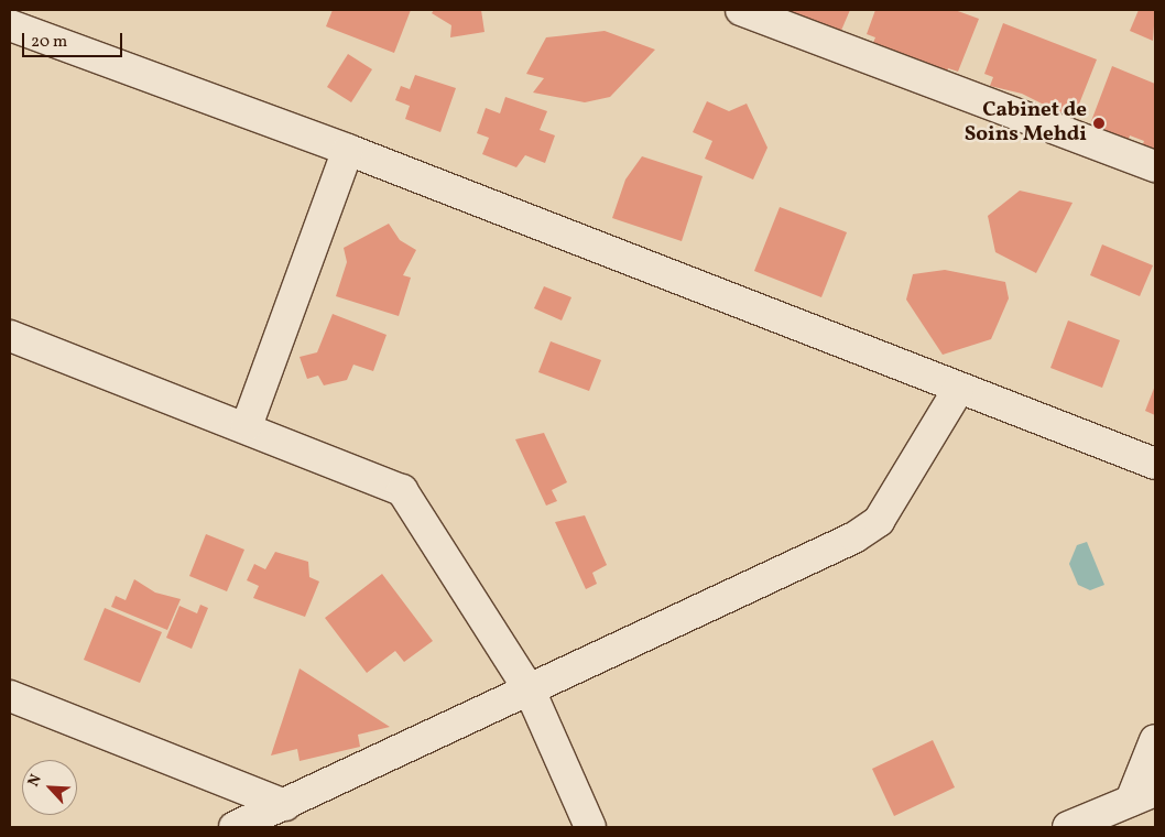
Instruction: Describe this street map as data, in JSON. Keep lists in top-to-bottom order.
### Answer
{
  "places": ["Cabinet de Soins Mehdi"],
  "scale_bar": "20 m",
  "north": "top left"
}
